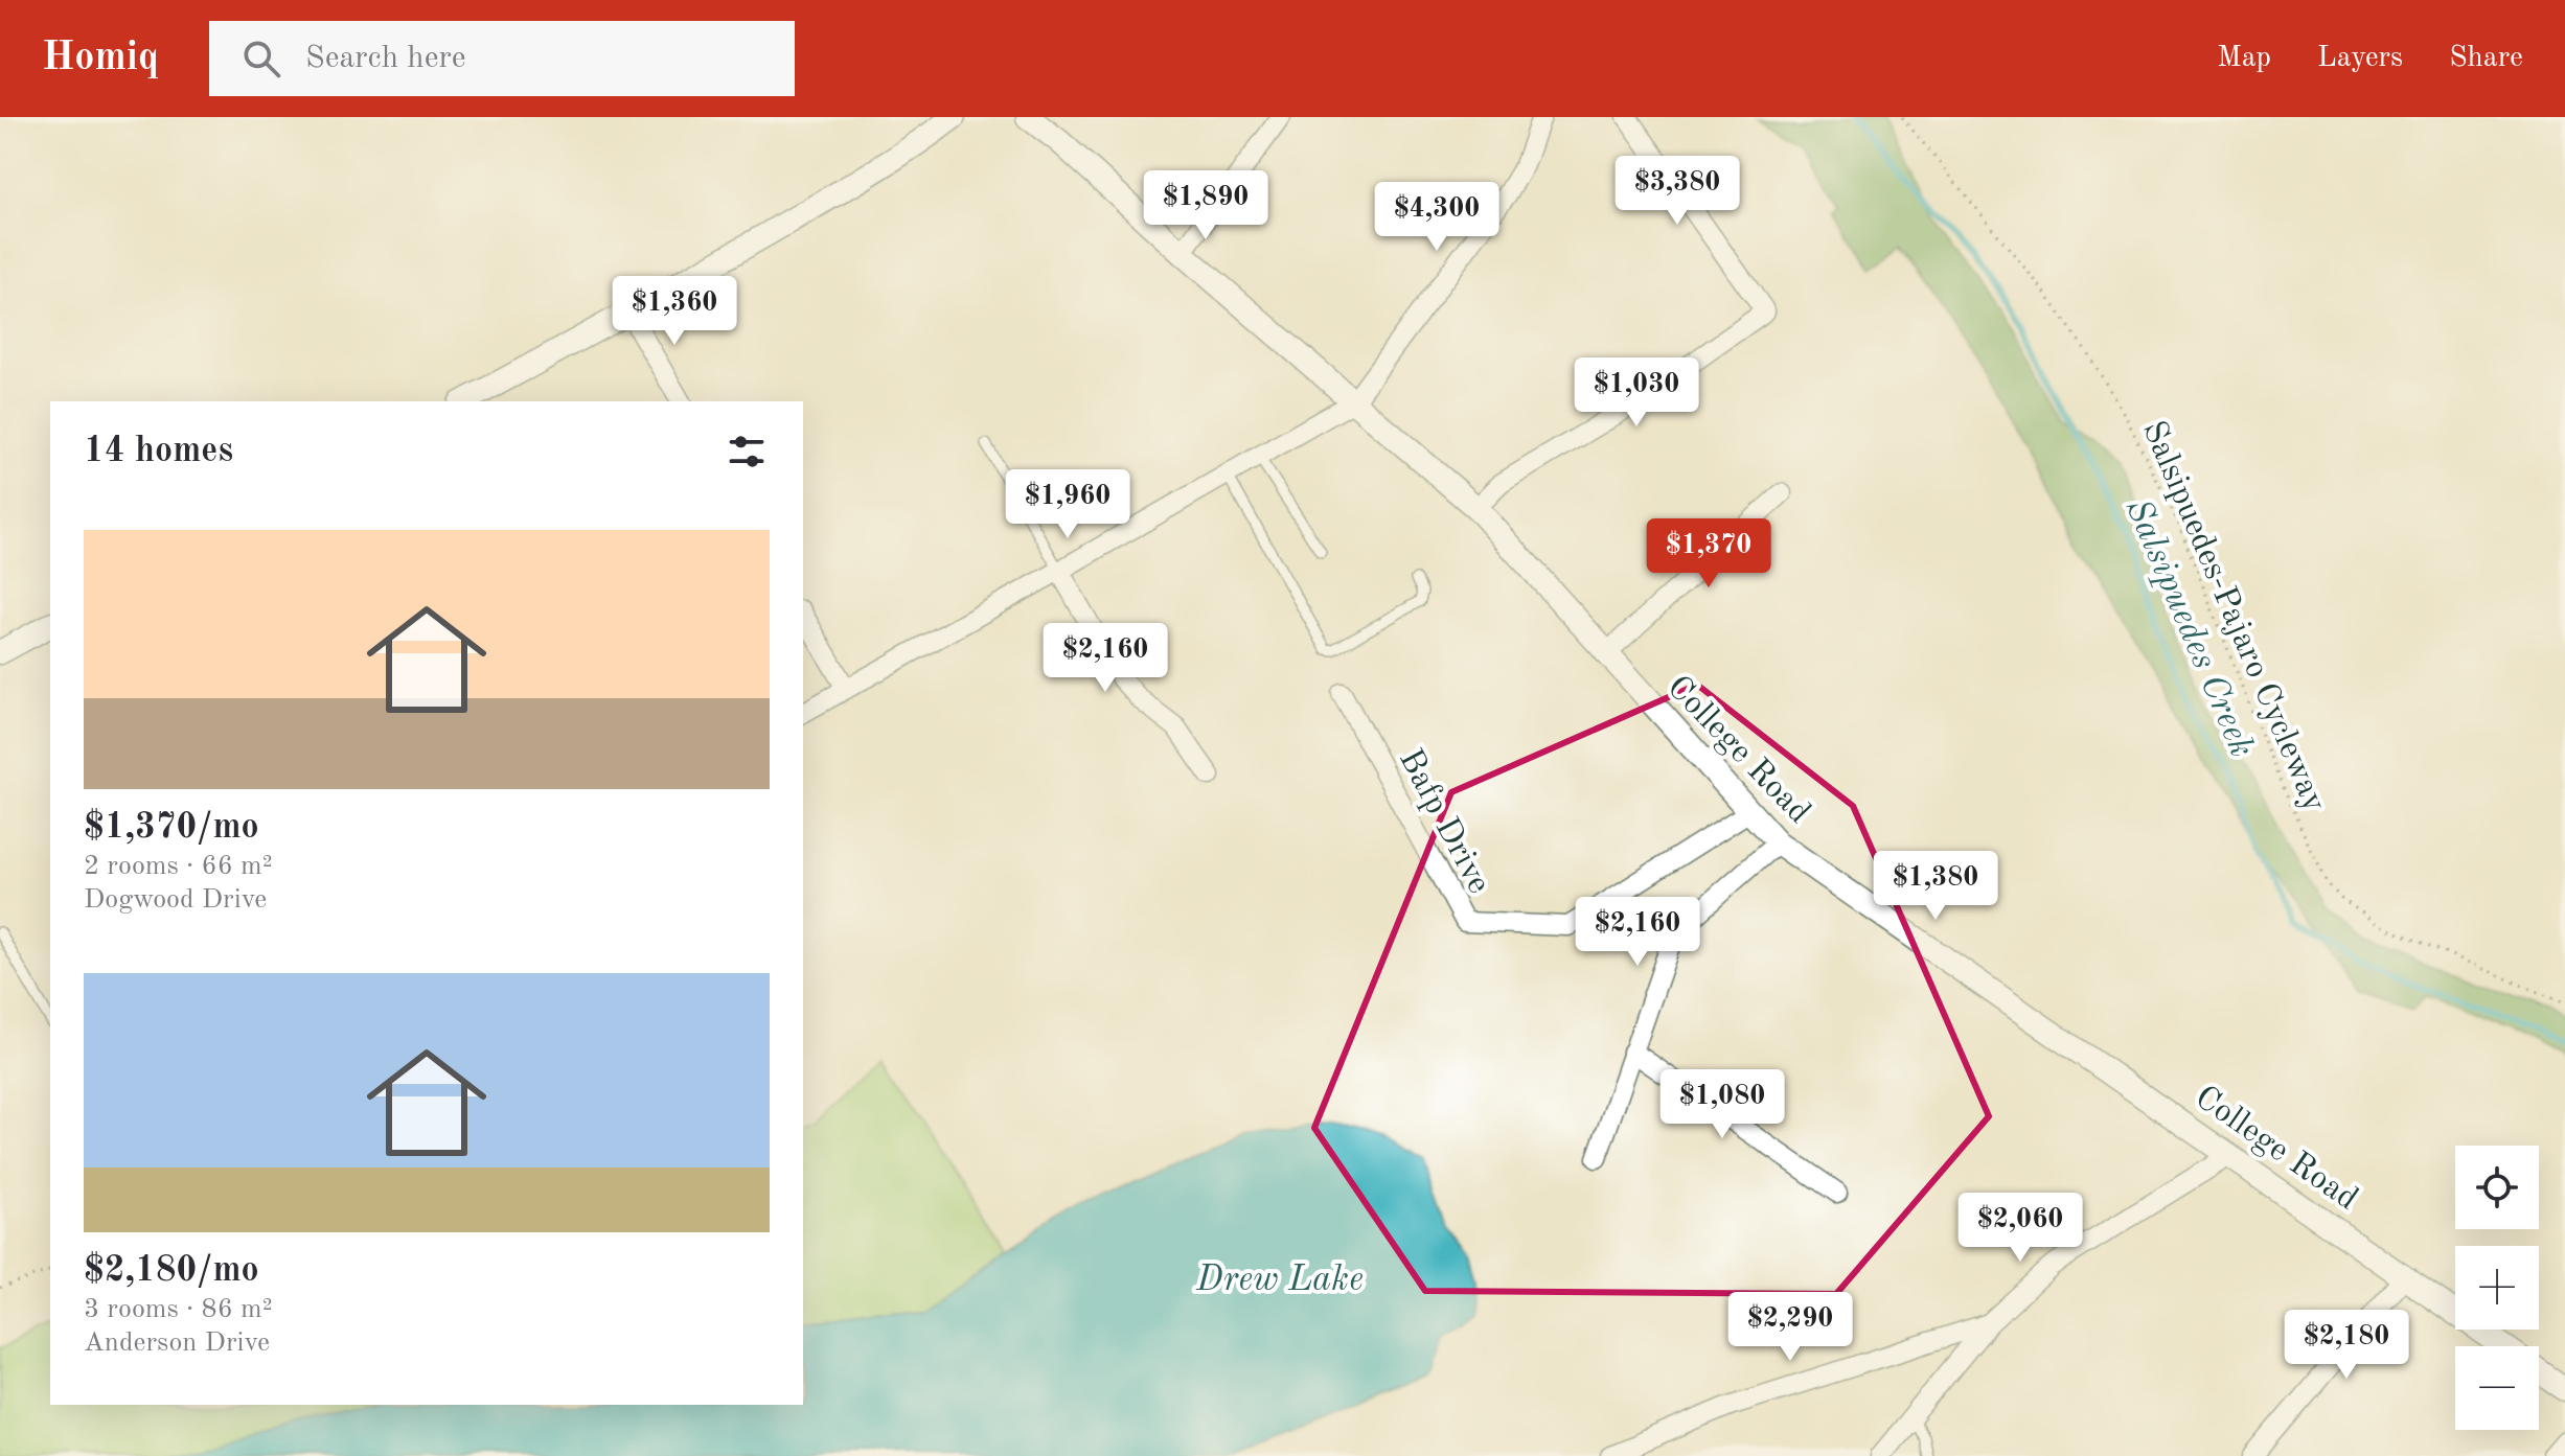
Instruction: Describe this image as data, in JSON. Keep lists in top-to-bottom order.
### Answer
{
  "streets": {
    "street": ["College Road", "Bafp Drive"],
    "path": ["Salsipuedes-Pajaro Cycleway"]
  },
  "crossings": [
    ["College Road", "Bafp Drive"]
  ],
  "water": ["Salsipuedes Creek", "Drew Lake"],
  "page": {
    "header": "Homiq",
    "search": "Search here",
    "nav": ["Map", "Layers", "Share"],
    "price": [
      "$3,380",
      "$1,890",
      "$4,300",
      "$1,360",
      "$1,030",
      "$1,960",
      "$1,370",
      "$2,160",
      "$1,380",
      "$2,160",
      "$1,080",
      "$2,060",
      "$2,290",
      "$2,180"
    ],
    "heading": "14 homes",
    "list": [
      {
        "name": "$1,370/mo",
        "note": "2 rooms · 66 m² · Dogwood Drive"
      },
      {
        "name": "$2,180/mo",
        "note": "3 rooms · 86 m² · Anderson Drive"
      }
    ],
    "map_buttons": ["+", "−"]
  }
}
